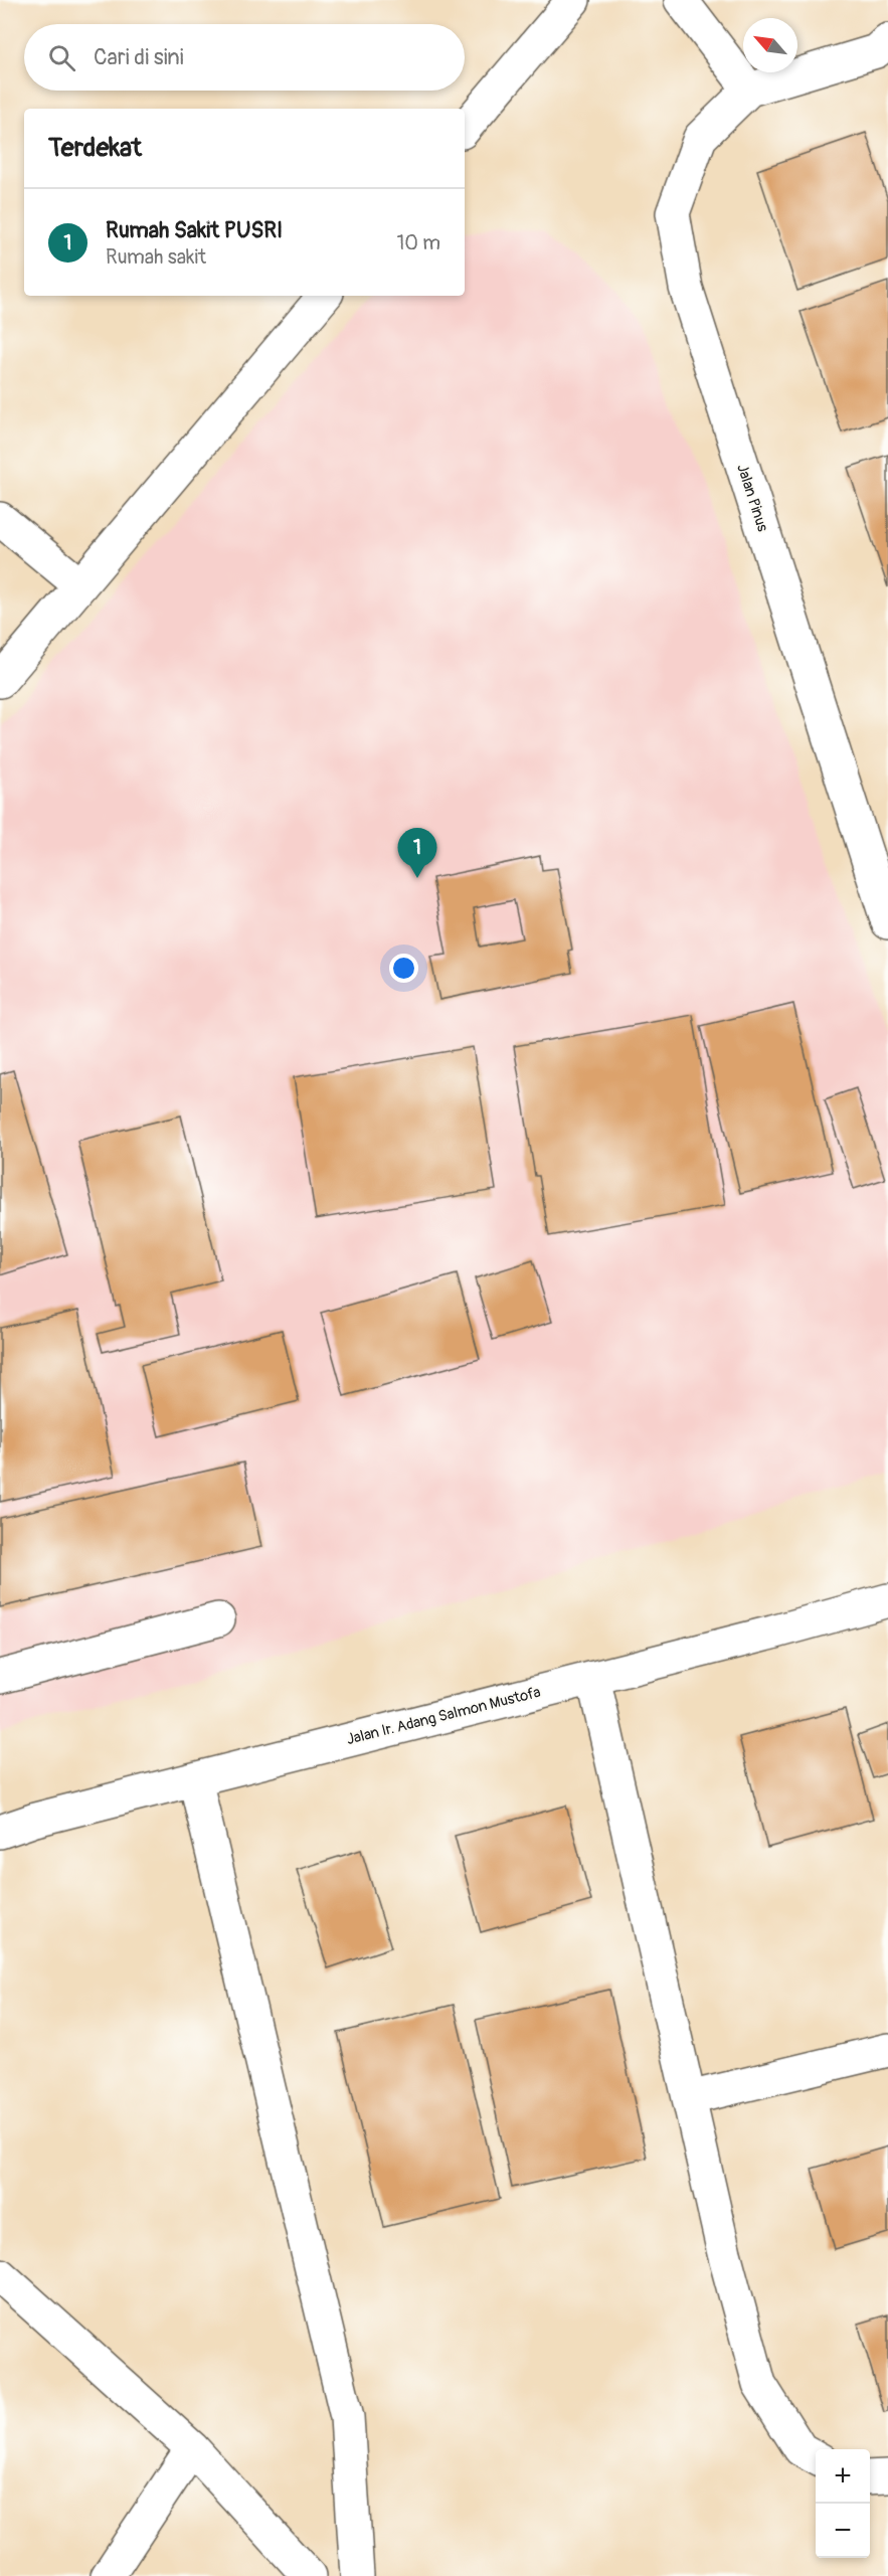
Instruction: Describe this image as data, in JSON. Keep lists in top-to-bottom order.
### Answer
{
  "streets": {
    "street": ["Jalan Pinus", "Jalan Ir. Adang Salmon Mustofa"]
  },
  "north": "top left",
  "page": {
    "search": "Cari di sini",
    "heading": "Terdekat",
    "list": [
      {
        "mark": "1",
        "name": "Rumah Sakit PUSRI",
        "note": "Rumah sakit",
        "value": "10 m"
      }
    ],
    "pins": "1",
    "map_buttons": ["+", "−"]
  }
}
